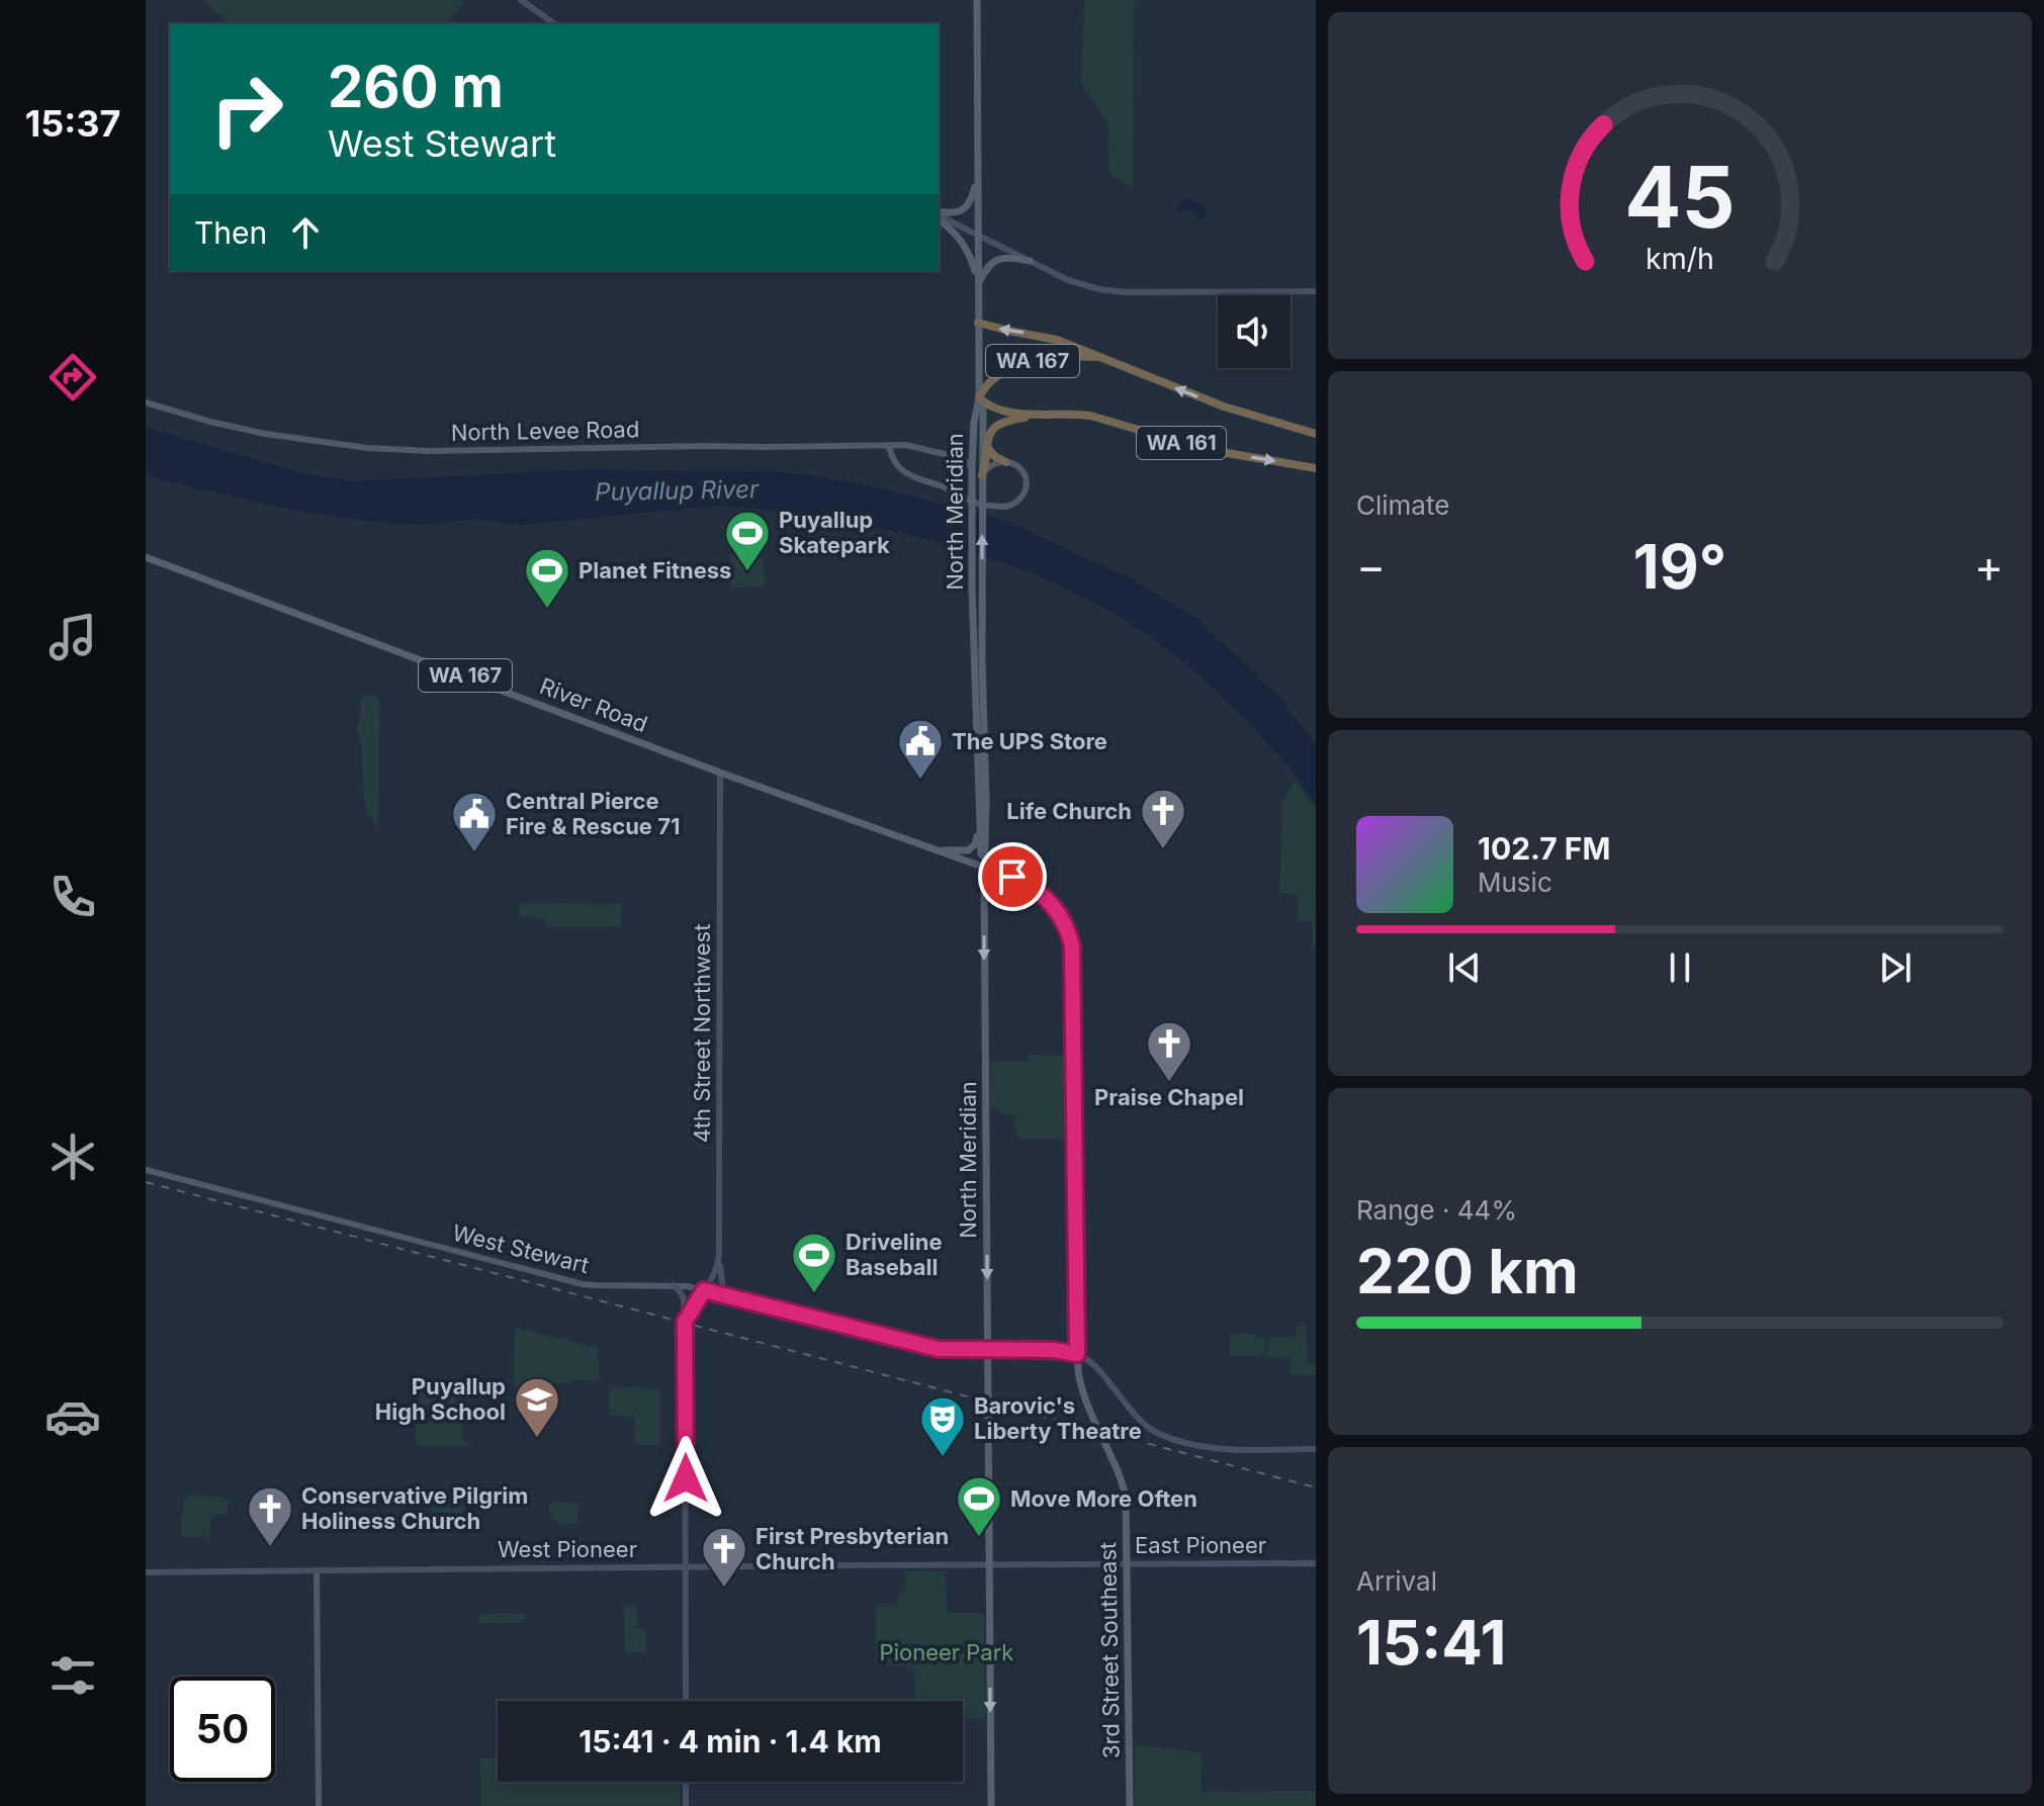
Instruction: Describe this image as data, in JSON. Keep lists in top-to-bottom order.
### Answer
{
  "streets": {
    "highway": ["WA 167", "WA 161"],
    "main road": [
      "North Meridian",
      "River Road",
      "4th Street Northwest",
      "East Pioneer",
      "West Pioneer",
      "3rd Street Southeast"
    ],
    "street": ["North Levee Road", "West Stewart"]
  },
  "crossings": [
    ["WA 167", "WA 161"],
    ["WA 167", "North Meridian"],
    ["WA 167", "River Road"],
    ["WA 161", "North Meridian"],
    ["North Meridian", "River Road"],
    ["North Meridian", "West Stewart"],
    ["North Meridian", "East Pioneer"],
    ["North Meridian", "West Pioneer"],
    ["River Road", "4th Street Northwest"],
    ["River Road", "3rd Street Southeast"],
    ["4th Street Northwest", "West Stewart"],
    ["East Pioneer", "West Pioneer"],
    ["East Pioneer", "3rd Street Southeast"]
  ],
  "water": ["Puyallup River"],
  "parks": ["Pioneer Park"],
  "places": {
    "sports": [
      "Puyallup Skatepark",
      "Planet Fitness",
      "Driveline Baseball",
      "Move More Often"
    ],
    "public building": ["The UPS Store", "Central Pierce Fire & Rescue 71"],
    "church": [
      "Life Church",
      "Praise Chapel",
      "Conservative Pilgrim Holiness Church",
      "First Presbyterian Church"
    ],
    "school or university": ["Puyallup High School"],
    "theatre": ["Barovic's Liberty Theatre"]
  },
  "page": {
    "tabs": "15:37",
    "turn": ["260 m", "West Stewart"],
    "then": "Then",
    "tile": [
      "Climate",
      ["Range · 44%", "220 km"],
      ["Arrival", "15:41"]
    ],
    "heat": ["−", "19°", "+"],
    "song": ["102.7 FM", "Music"],
    "limit": "50",
    "trip": "15:41 · 4 min · 1.4 km",
    "gauge": ["45", "km/h"]
  }
}
